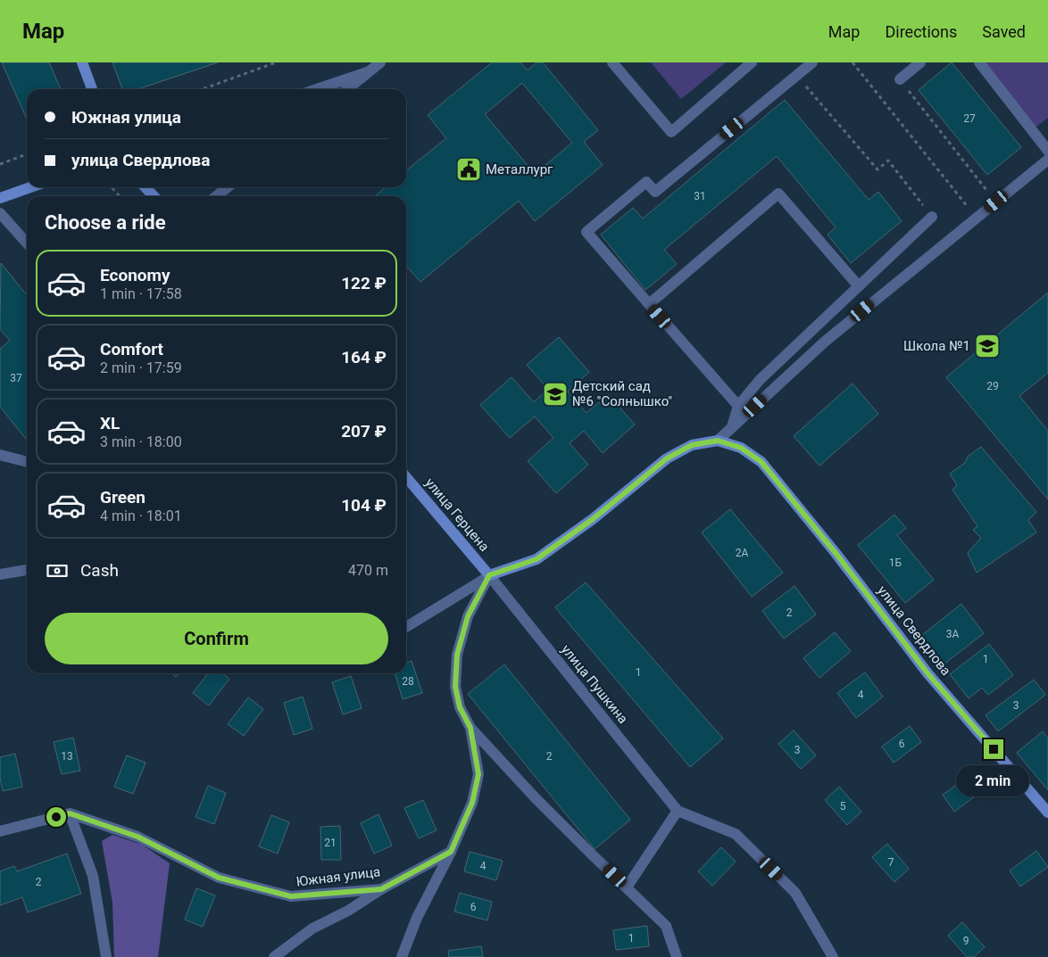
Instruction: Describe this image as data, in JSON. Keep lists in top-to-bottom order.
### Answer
{
  "streets": {
    "street": [
      "улица Герцена",
      "улица Свердлова",
      "улица Пушкина",
      "Южная улица"
    ]
  },
  "crossings": [
    ["улица Герцена", "улица Пушкина"]
  ],
  "places": {
    "public building": ["Металлург"],
    "school or university": ["Школа №1", "Детский сад №6 \"Солнышко\""]
  },
  "house_numbers": [
    "27",
    "31",
    "37",
    "29",
    "2А",
    "1Б",
    "2",
    "3А",
    "1",
    "1",
    "28",
    "4",
    "3",
    "6",
    "3",
    "13",
    "2",
    "5",
    "21",
    "7",
    "4",
    "2",
    "6",
    "1",
    "9"
  ],
  "page": {
    "header": "Map",
    "nav": ["Map", "Directions", "Saved"],
    "banner": ["Южная улица", "улица Свердлова"],
    "heading": "Choose a ride",
    "list": [
      {
        "name": "Economy",
        "note": "1 min · 17:58",
        "value": "122 ₽"
      },
      {
        "name": "Comfort",
        "note": "2 min · 17:59",
        "value": "164 ₽"
      },
      {
        "name": "XL",
        "note": "3 min · 18:00",
        "value": "207 ₽"
      },
      {
        "name": "Green",
        "note": "4 min · 18:01",
        "value": "104 ₽"
      }
    ],
    "pay": ["Cash", "470 m"],
    "buttons": "Confirm",
    "bubble": "2 min"
  }
}
